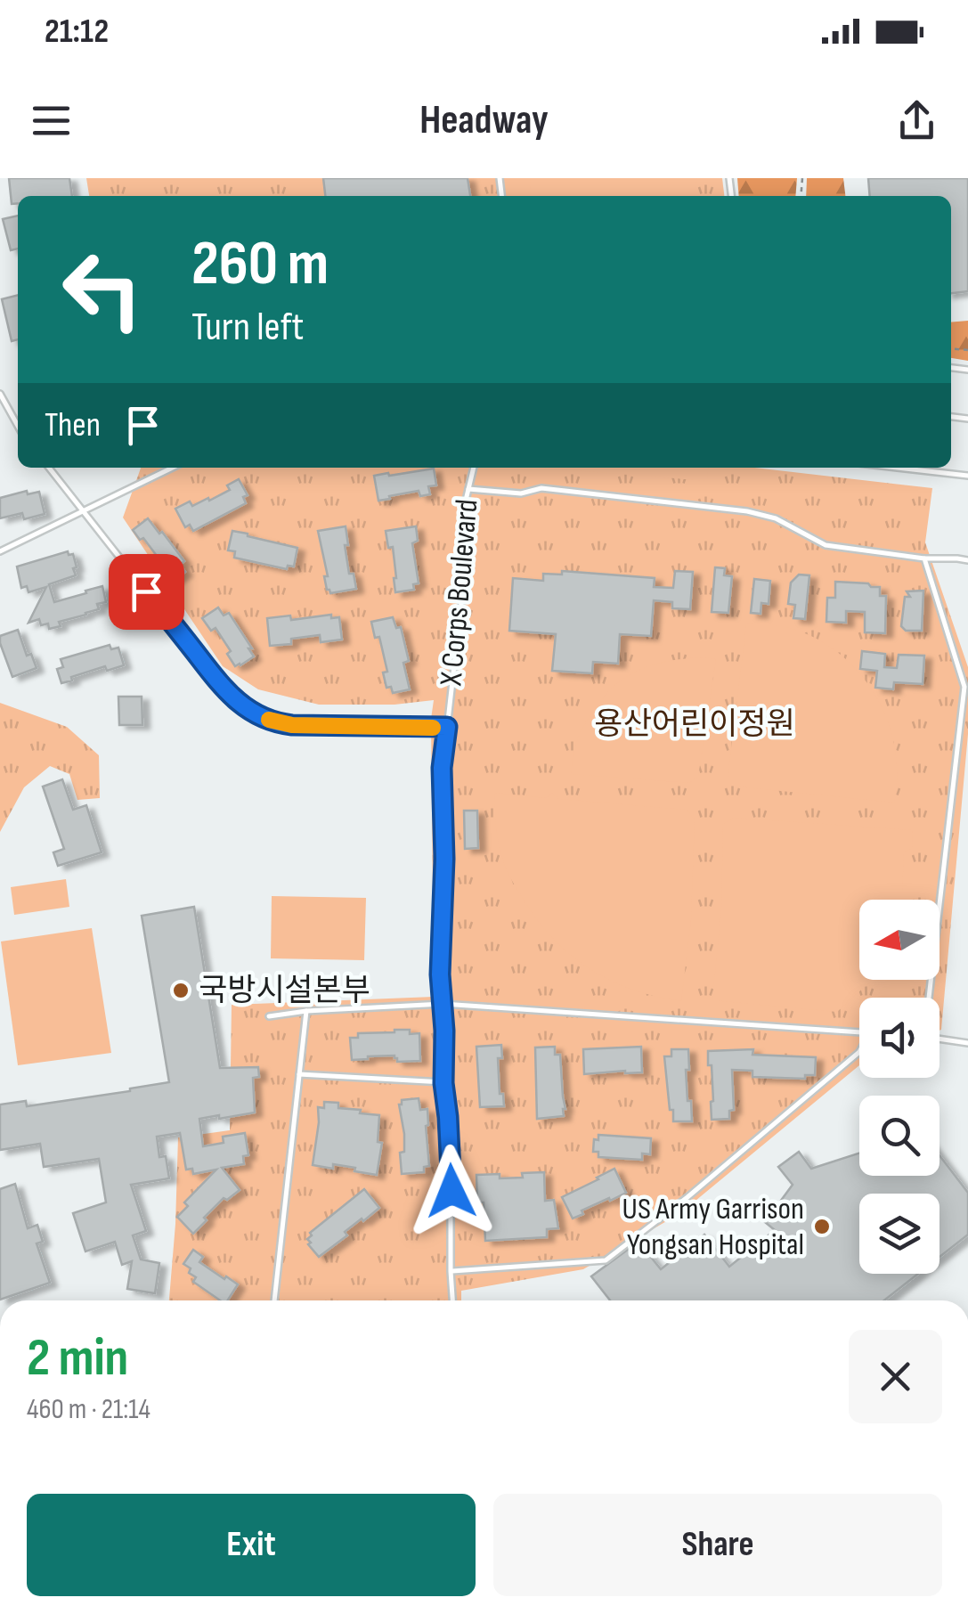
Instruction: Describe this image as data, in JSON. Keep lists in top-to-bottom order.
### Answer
{
  "streets": {
    "lane": ["X Corps Boulevard"]
  },
  "parks": ["용산어린이정원"],
  "places": ["국방시설본부", "US Army Garrison Yongsan Hospital"],
  "north": "left",
  "page": {
    "status": "21:12",
    "header": "Headway",
    "turn": ["260 m", "Turn left"],
    "then": "Then",
    "heading": ["2 min", "460 m · 21:14"],
    "buttons": ["Exit", "Share"]
  }
}
